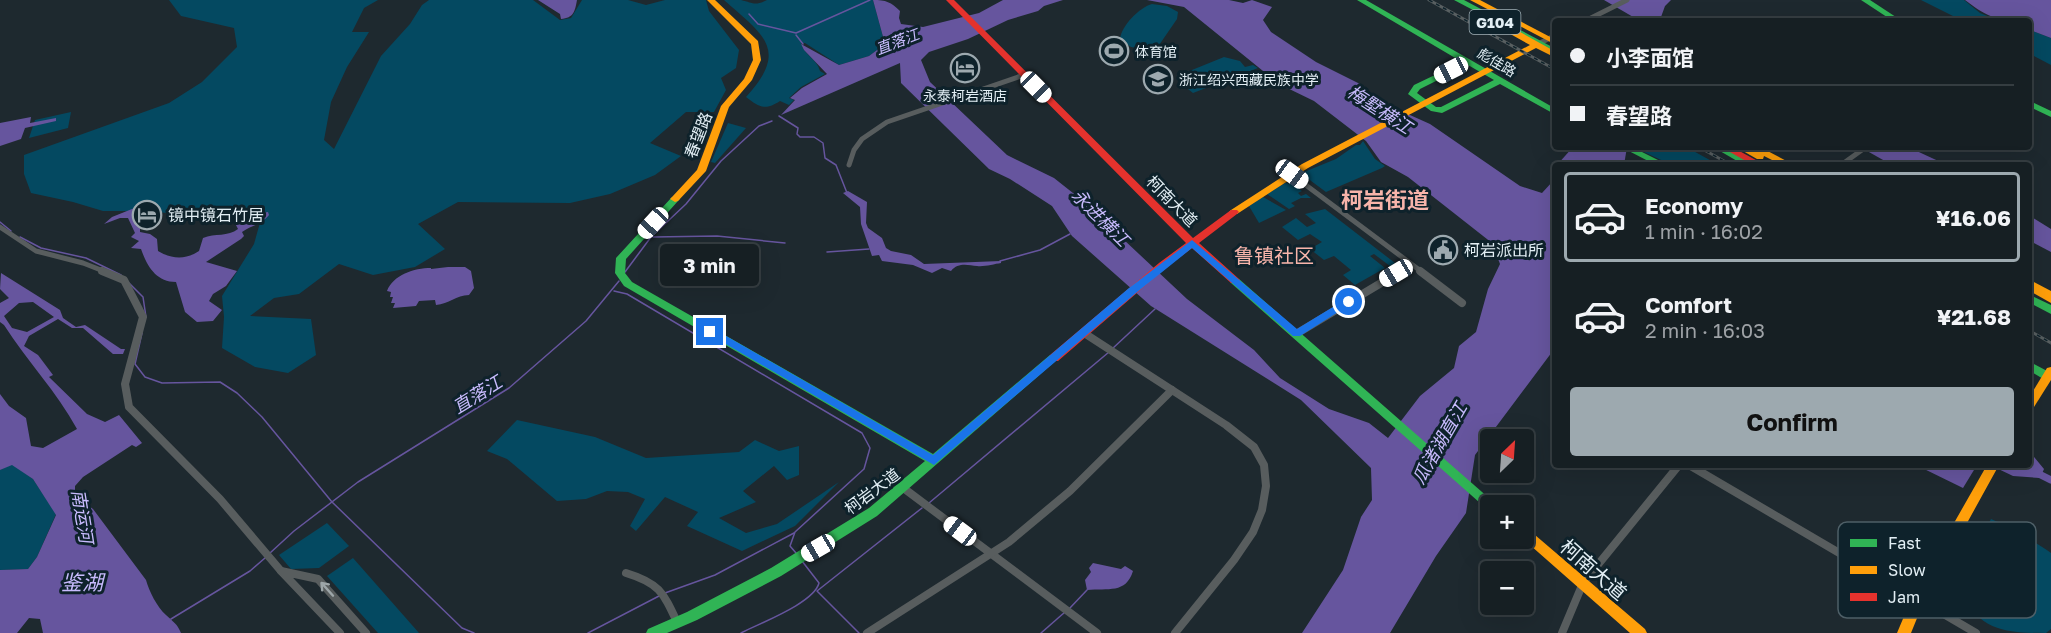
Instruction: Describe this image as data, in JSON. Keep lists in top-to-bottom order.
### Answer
{
  "streets": {
    "main road": [
      "G104",
      "彪佳路",
      "春望路",
      "柯南大道",
      "柯岩大道"
    ]
  },
  "crossings": [
    ["G104", "柯岩大道"],
    ["彪佳路", "柯岩大道"],
    ["春望路", "柯岩大道"],
    ["柯南大道", "柯岩大道"]
  ],
  "districts": ["柯岩街道", "鲁镇社区"],
  "water": [
    "直落江",
    "梅墅横江",
    "永进横江",
    "瓜渚湖直江",
    "南运河",
    "鉴湖"
  ],
  "places": {
    "sports": ["体育馆"],
    "hotel": ["永泰柯岩酒店", "镜中镜石竹居"],
    "school or university": ["浙江绍兴西藏民族中学"],
    "public building": ["柯岩派出所"]
  },
  "legend": ["Fast", "Slow", "Jam"],
  "north": "top right",
  "page": {
    "banner": ["小李面馆", "春望路"],
    "list": [
      {
        "name": "Economy",
        "note": "1 min · 16:02",
        "value": "¥16.06"
      },
      {
        "name": "Comfort",
        "note": "2 min · 16:03",
        "value": "¥21.68"
      }
    ],
    "bubble": "3 min",
    "buttons": "Confirm",
    "map_buttons": ["+", "−"]
  }
}
